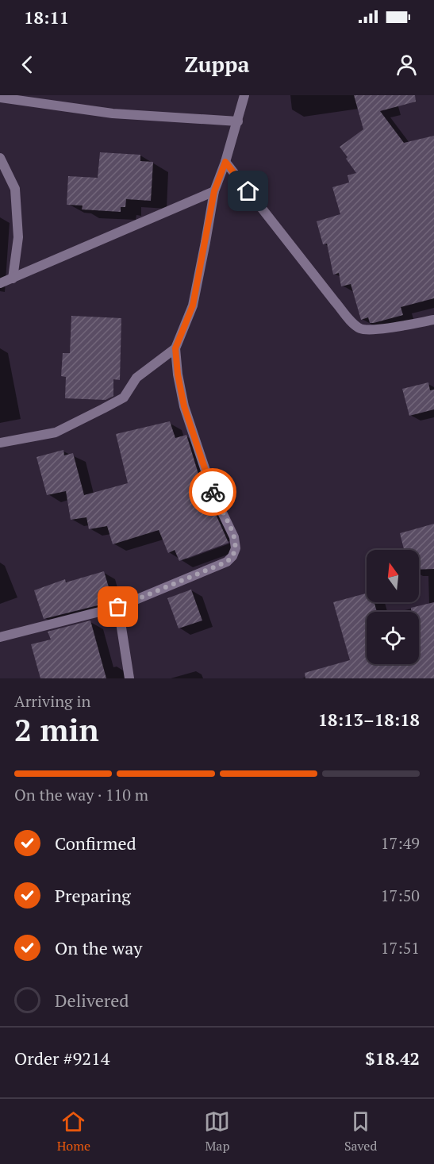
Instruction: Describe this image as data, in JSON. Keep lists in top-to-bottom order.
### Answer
{
  "north": "top",
  "page": {
    "status": "18:11",
    "header": "Zuppa",
    "heading": ["2 min", "Arriving in", "18:13–18:18"],
    "panel": ["Order #9214", "$18.42"],
    "bar": "On the way · 110 m",
    "list": [
      ["Confirmed", "17:49"],
      ["Preparing", "17:50"],
      ["On the way", "17:51"],
      "Delivered"
    ],
    "tabs": ["Home", "Map", "Saved"]
  }
}
